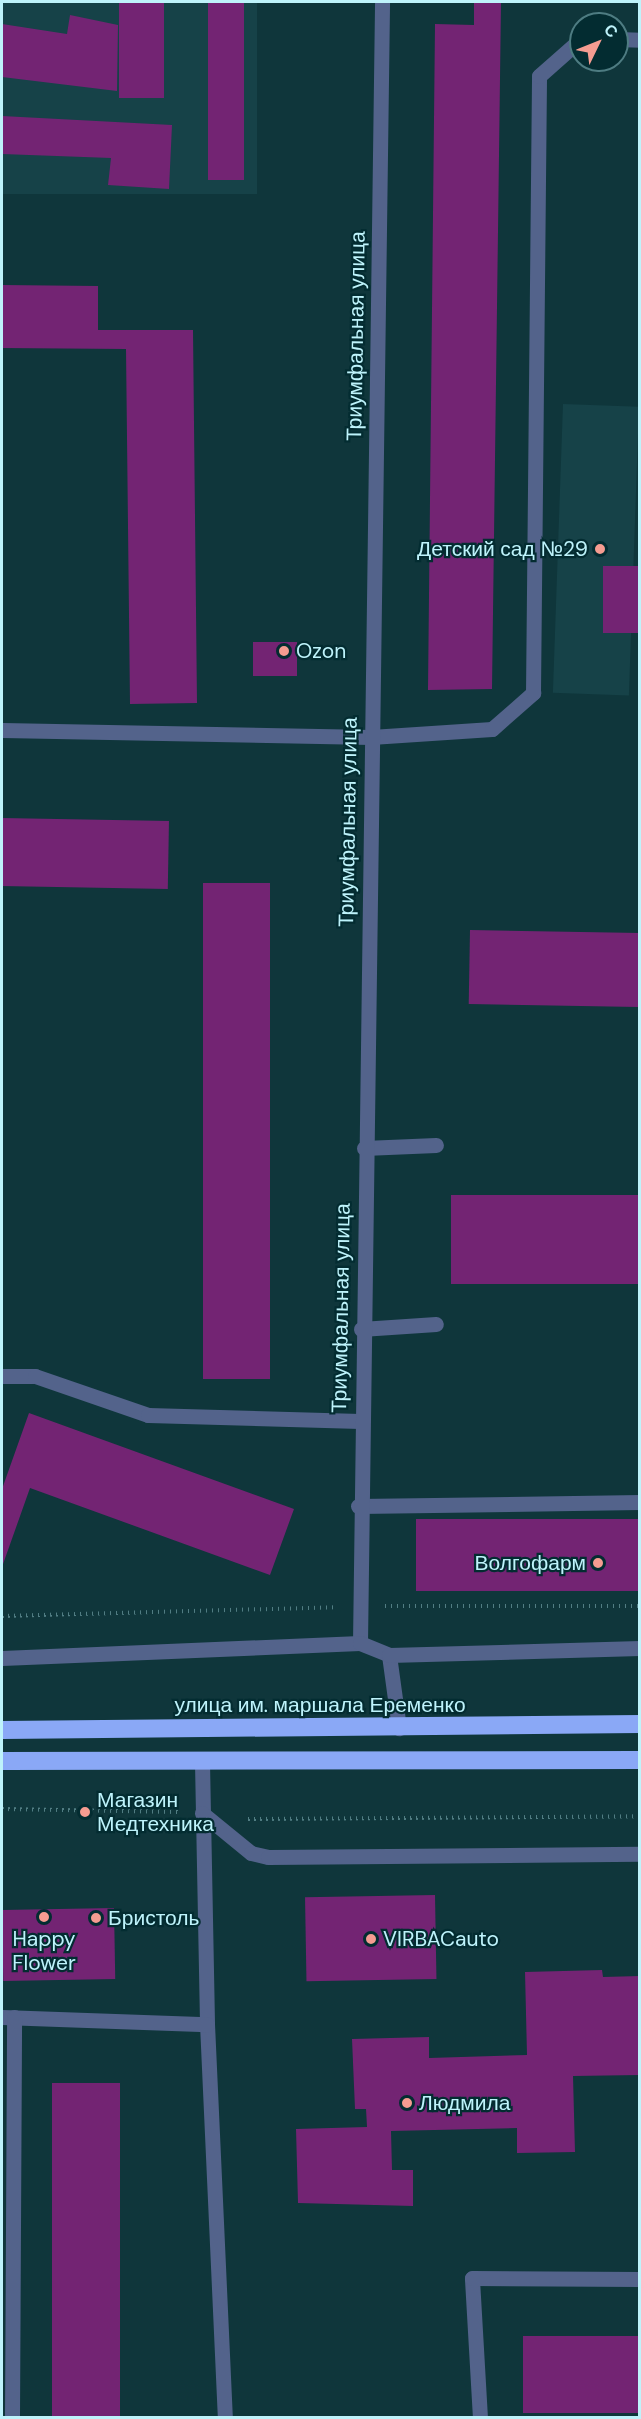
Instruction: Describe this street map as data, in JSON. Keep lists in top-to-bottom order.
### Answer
{
  "streets": {
    "highway": ["улица им. маршала Еременко"],
    "street": ["Триумфальная улица"]
  },
  "places": [
    "Детский сад №29",
    "Ozon",
    "Волгофарм",
    "Магазин Медтехника",
    "Happy Flower",
    "Бристоль",
    "VIRBACauto",
    "Людмила"
  ],
  "north": "top right"
}
